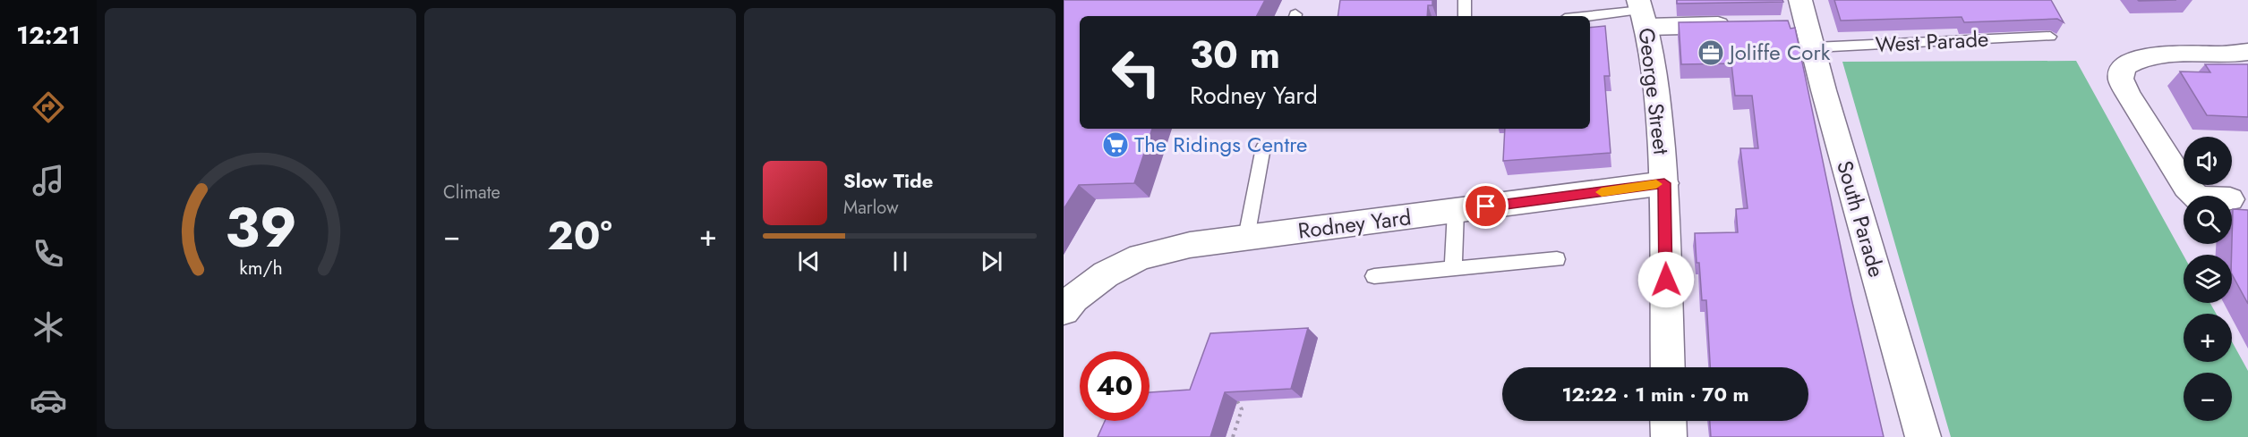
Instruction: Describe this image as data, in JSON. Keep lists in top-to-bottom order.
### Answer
{
  "streets": {
    "street": ["George Street", "South Parade", "Rodney Yard"],
    "lane": ["West Parade"]
  },
  "crossings": [
    ["West Parade", "South Parade"],
    ["George Street", "Rodney Yard"]
  ],
  "places": {
    "office": ["Joliffe Cork"],
    "supermarket": ["The Ridings Centre"]
  },
  "page": {
    "tabs": "12:21",
    "tile": "Climate",
    "turn": ["30 m", "Rodney Yard"],
    "map_buttons": ["+", "−"],
    "song": ["Slow Tide", "Marlow"],
    "heat": ["−", "20°", "+"],
    "limit": "40",
    "trip": "12:22 · 1 min · 70 m",
    "gauge": ["39", "km/h"]
  }
}
